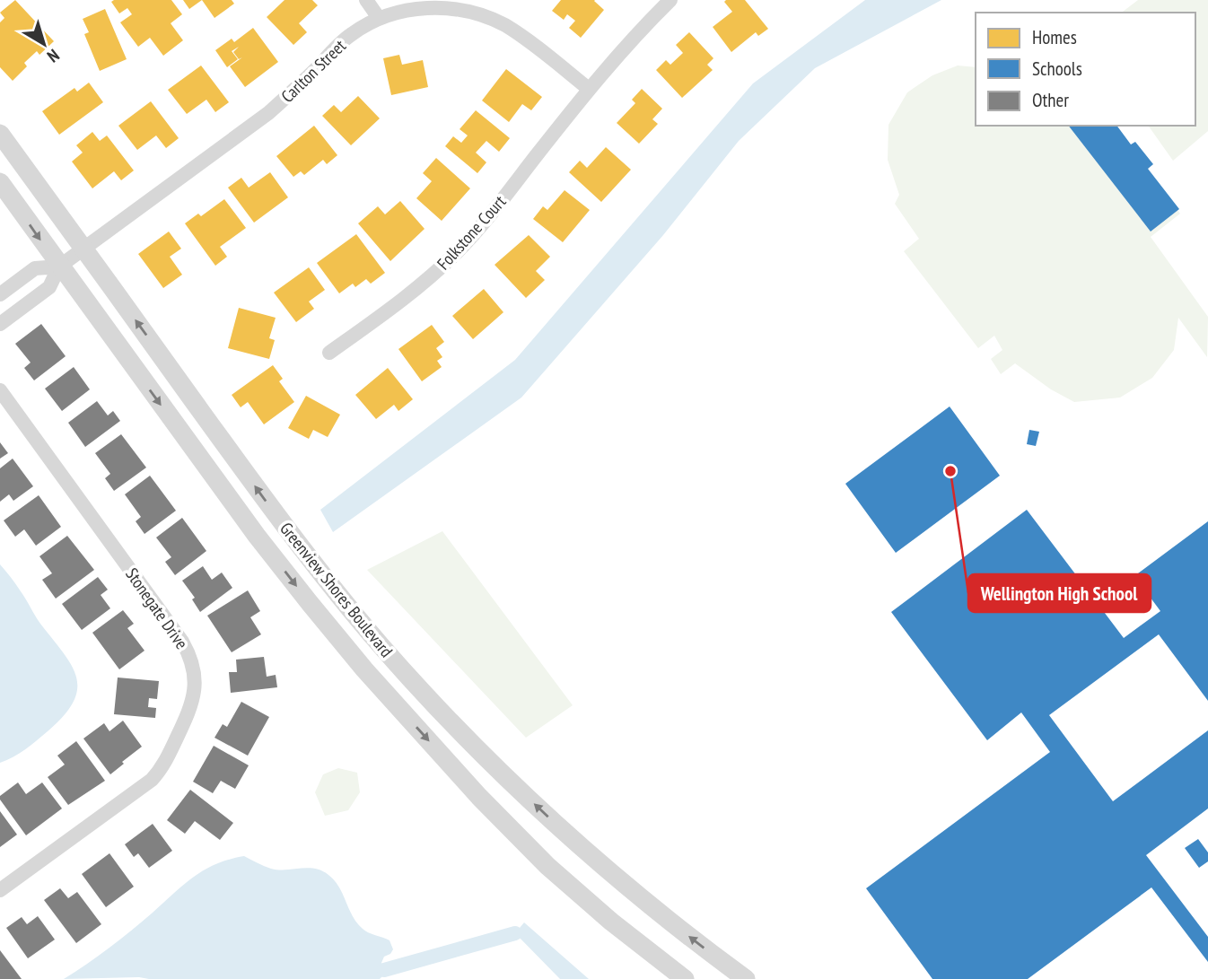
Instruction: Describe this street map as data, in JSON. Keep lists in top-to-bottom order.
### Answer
{
  "streets": {
    "street": [
      "Carlton Street",
      "Folkstone Court",
      "Greenview Shores Boulevard",
      "Stonegate Drive"
    ]
  },
  "crossings": [
    ["Carlton Street", "Folkstone Court"],
    ["Carlton Street", "Greenview Shores Boulevard"]
  ],
  "places": ["Wellington High School"],
  "legend": ["Homes", "Schools", "Other"],
  "north": "bottom right"
}
